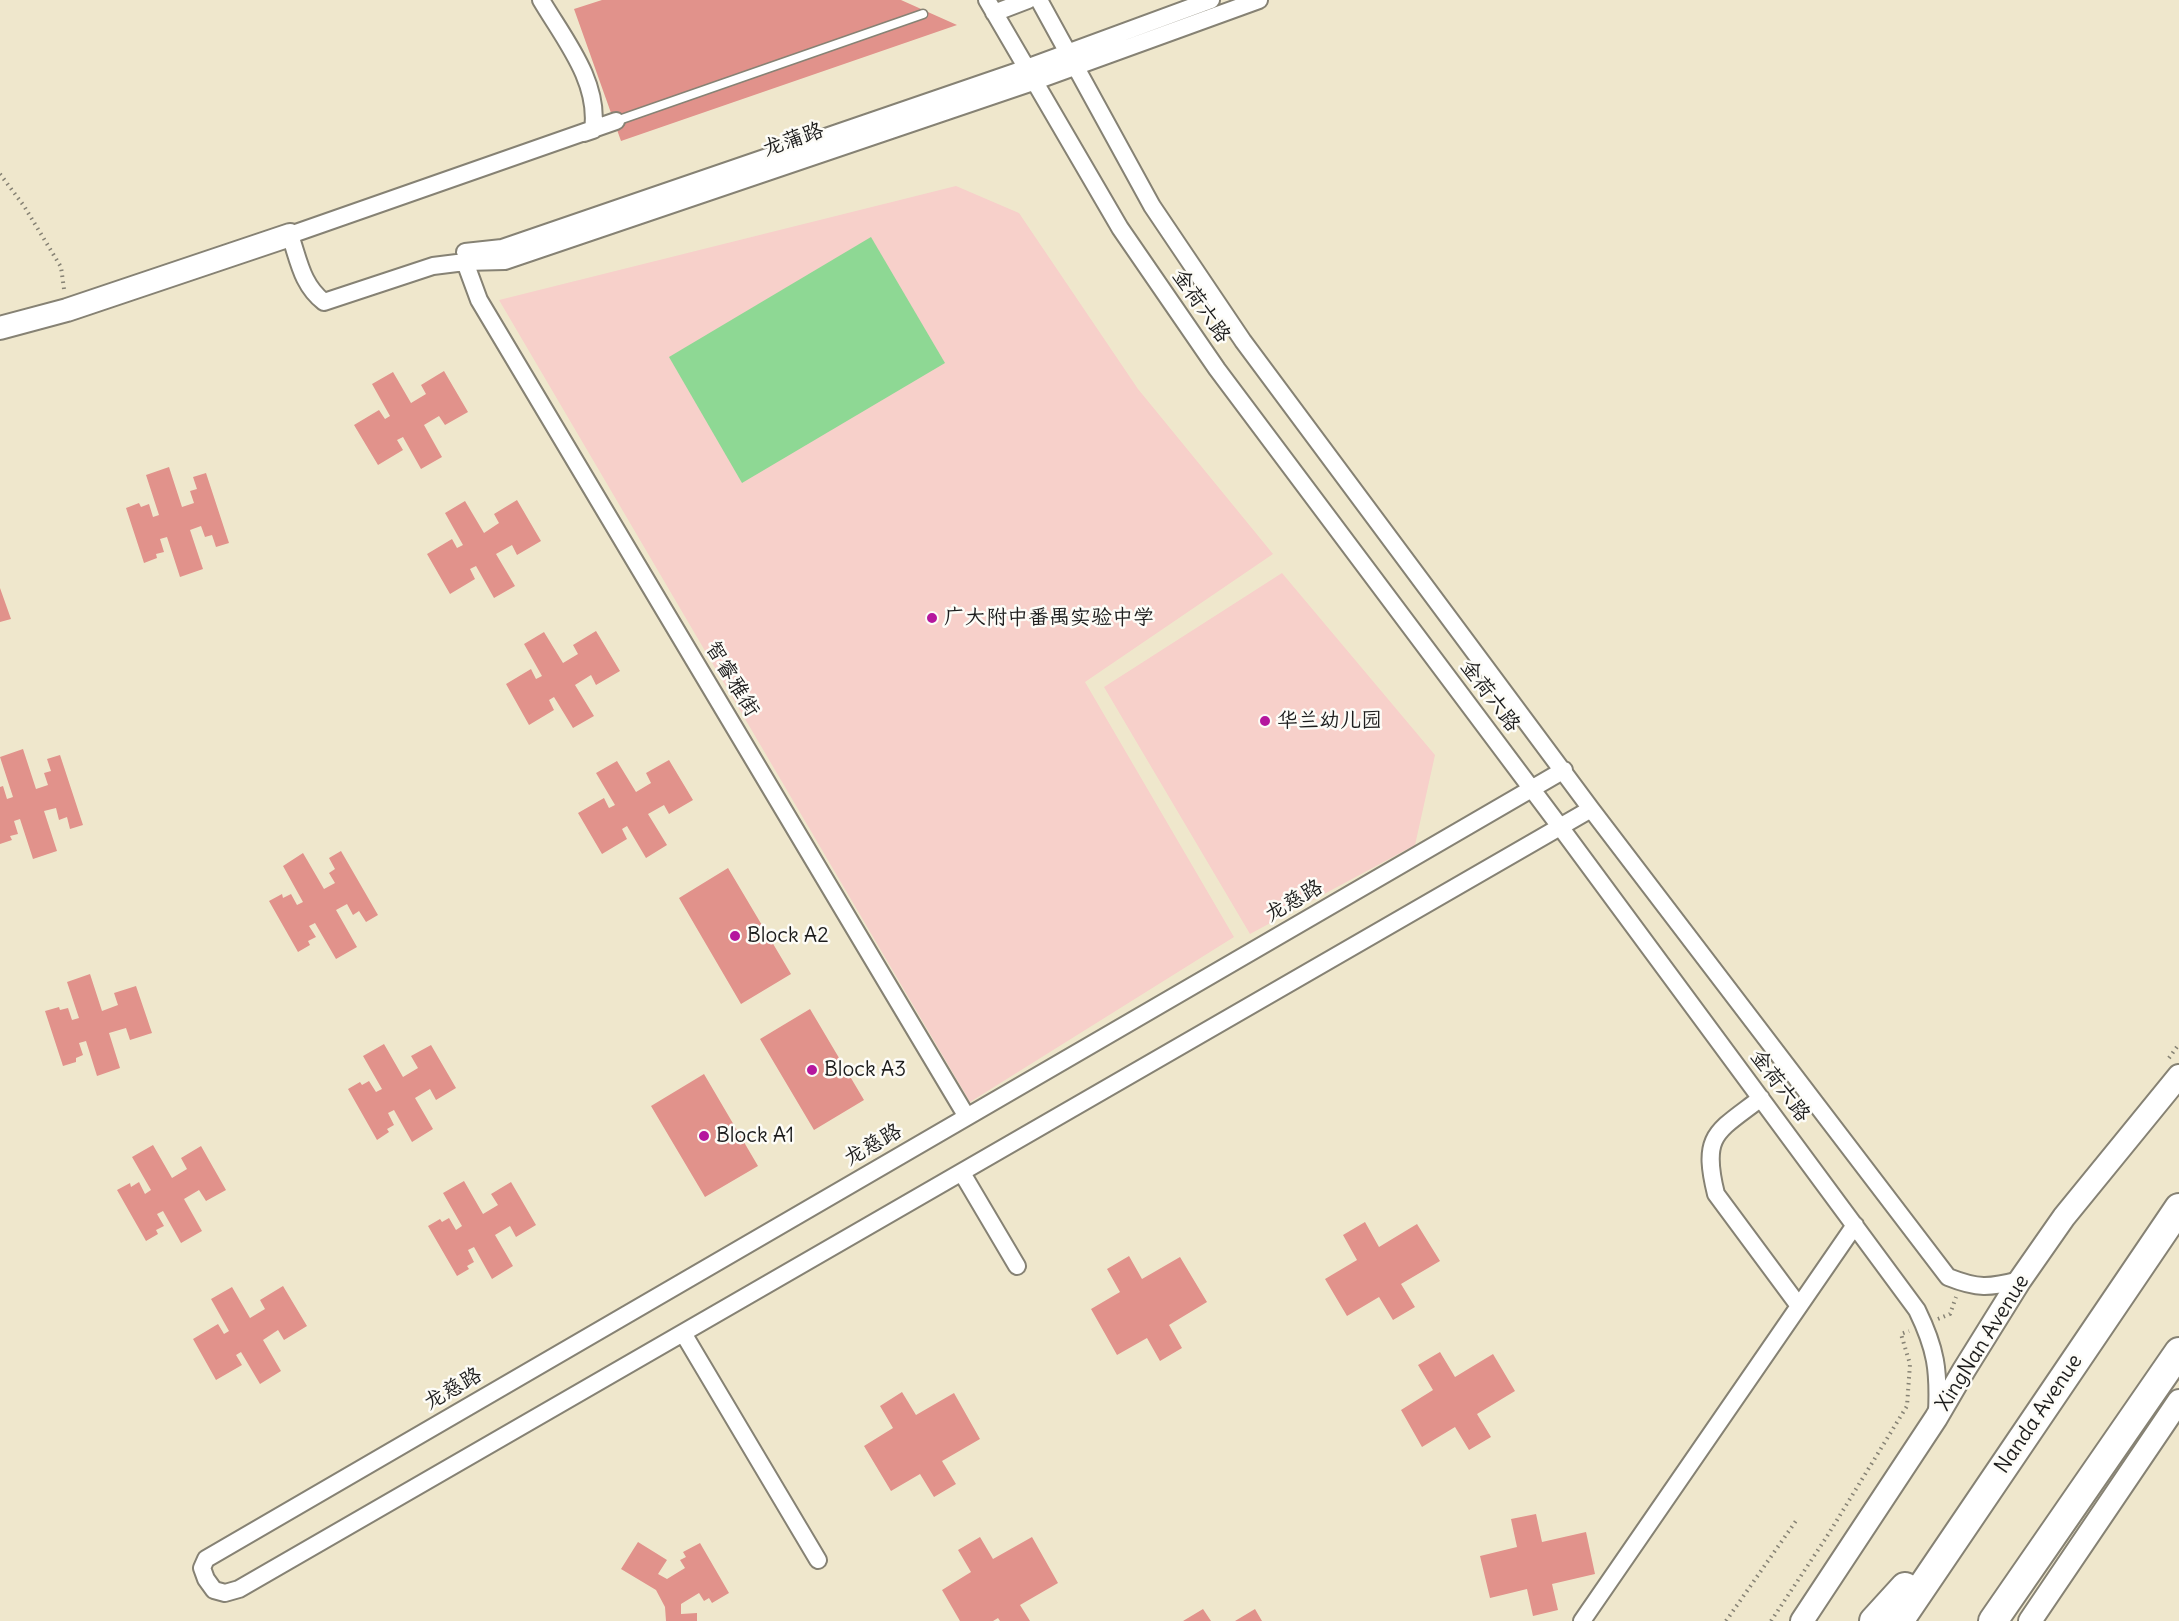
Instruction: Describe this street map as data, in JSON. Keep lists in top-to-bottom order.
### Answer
{
  "streets": {
    "highway": ["Nanda Avenue"],
    "main road": ["XingNan Avenue"],
    "street": [
      "龙蒲路",
      "金荷六路",
      "智睿雅街",
      "龙慈路"
    ]
  },
  "crossings": [
    ["龙蒲路", "金荷六路"],
    ["龙蒲路", "智睿雅街"],
    ["金荷六路", "龙慈路"],
    ["金荷六路", "XingNan Avenue"],
    ["智睿雅街", "龙慈路"]
  ],
  "places": [
    "广大附中番禺实验中学",
    "华兰幼儿园",
    "Block A2",
    "Block A3",
    "Block A1"
  ]
}
